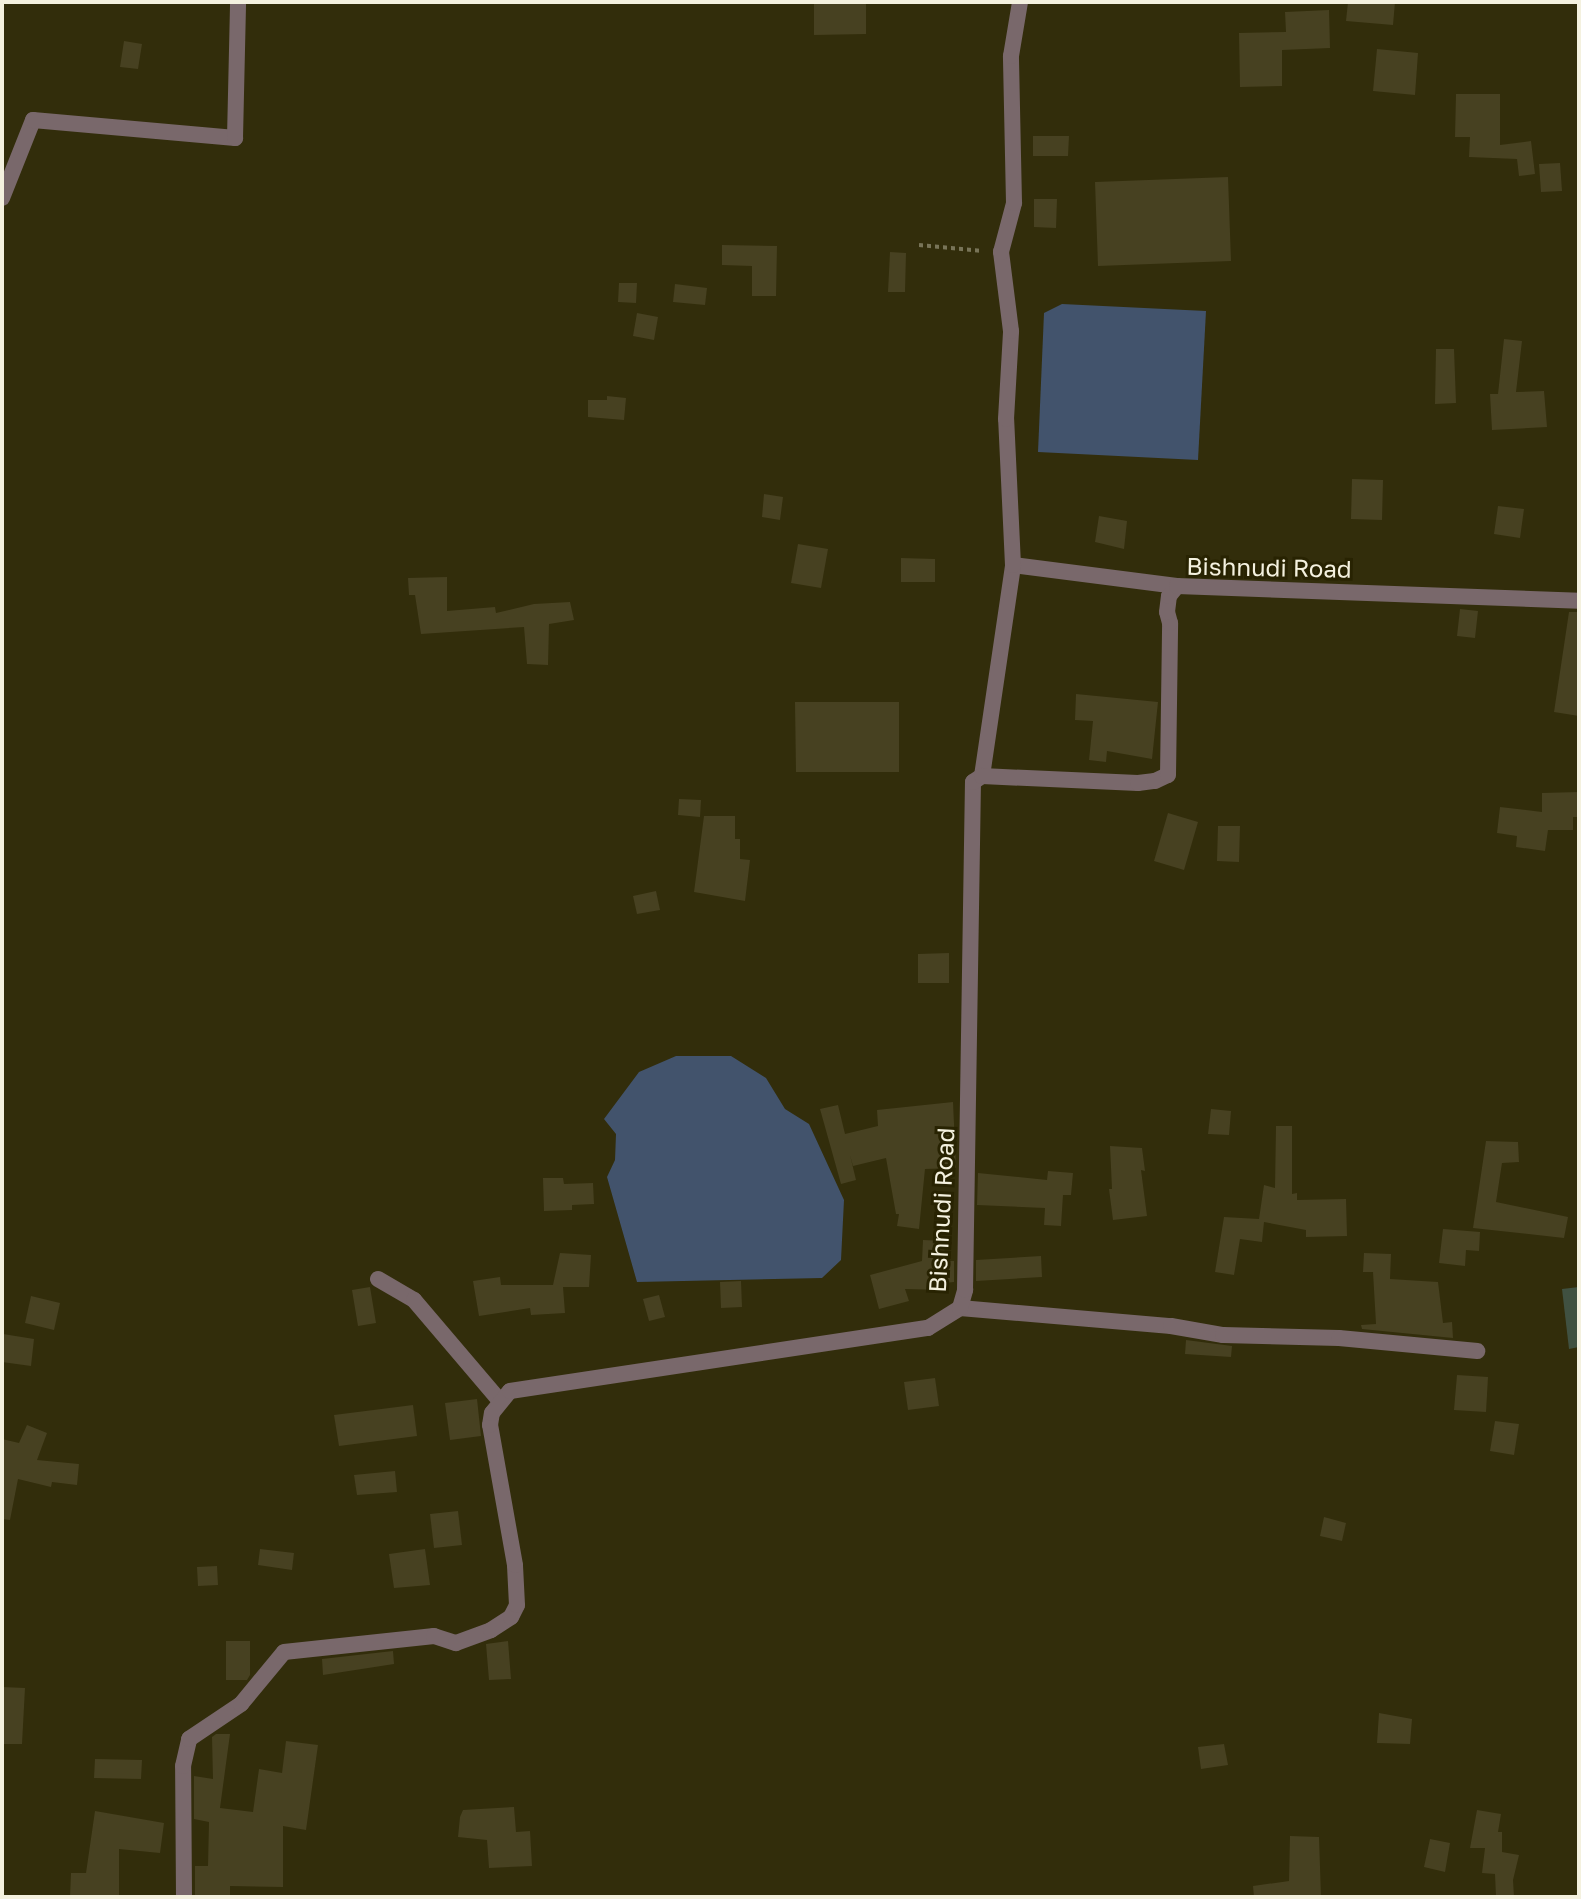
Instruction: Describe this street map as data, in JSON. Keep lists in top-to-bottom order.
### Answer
{
  "streets": {
    "street": ["Bishnudi Road"]
  }
}
